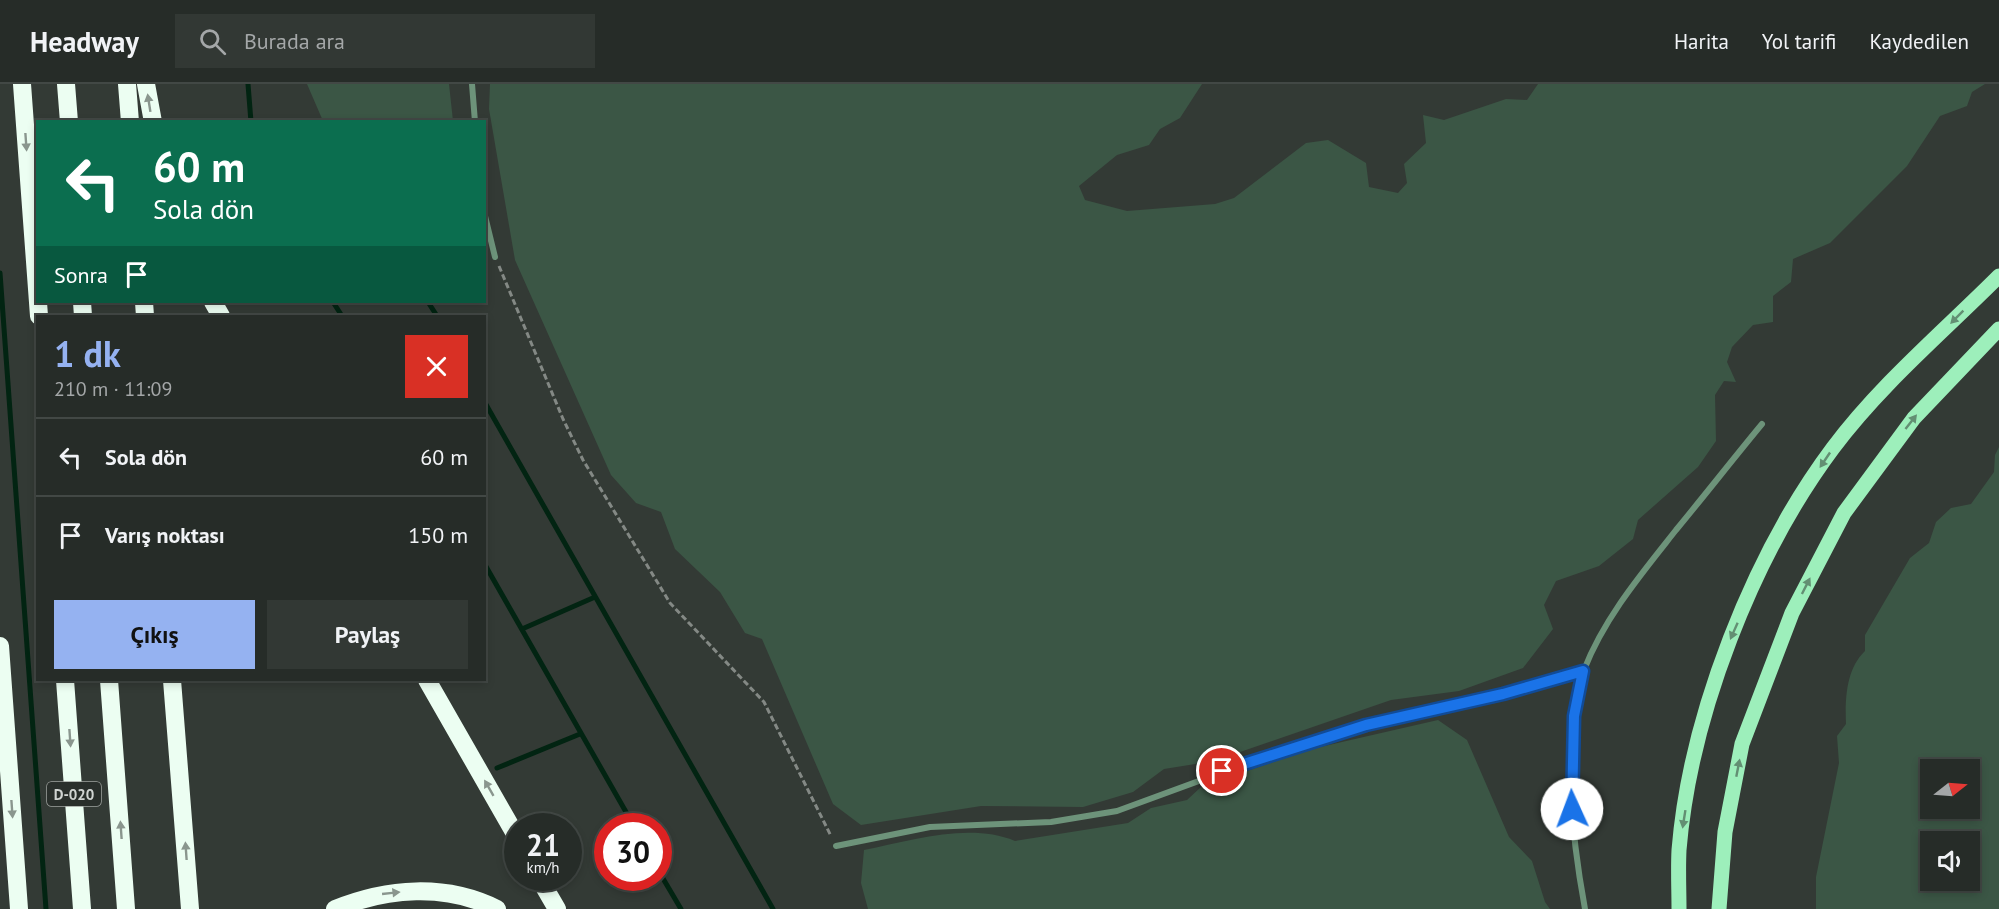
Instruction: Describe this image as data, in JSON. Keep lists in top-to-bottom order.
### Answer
{
  "streets": {
    "highway": ["D-020"]
  },
  "north": "right",
  "page": {
    "header": "Headway",
    "search": "Burada ara",
    "nav": ["Harita", "Yol tarifi", "Kaydedilen"],
    "turn": ["60 m", "Sola dön"],
    "then": "Sonra",
    "heading": ["1 dk", "210 m · 11:09"],
    "list": [
      {
        "name": "Sola dön",
        "value": "60 m"
      },
      {
        "name": "Varış noktası",
        "value": "150 m"
      }
    ],
    "buttons": ["Çıkış", "Paylaş"],
    "speed": "21 km/h",
    "limit": "30"
  }
}
